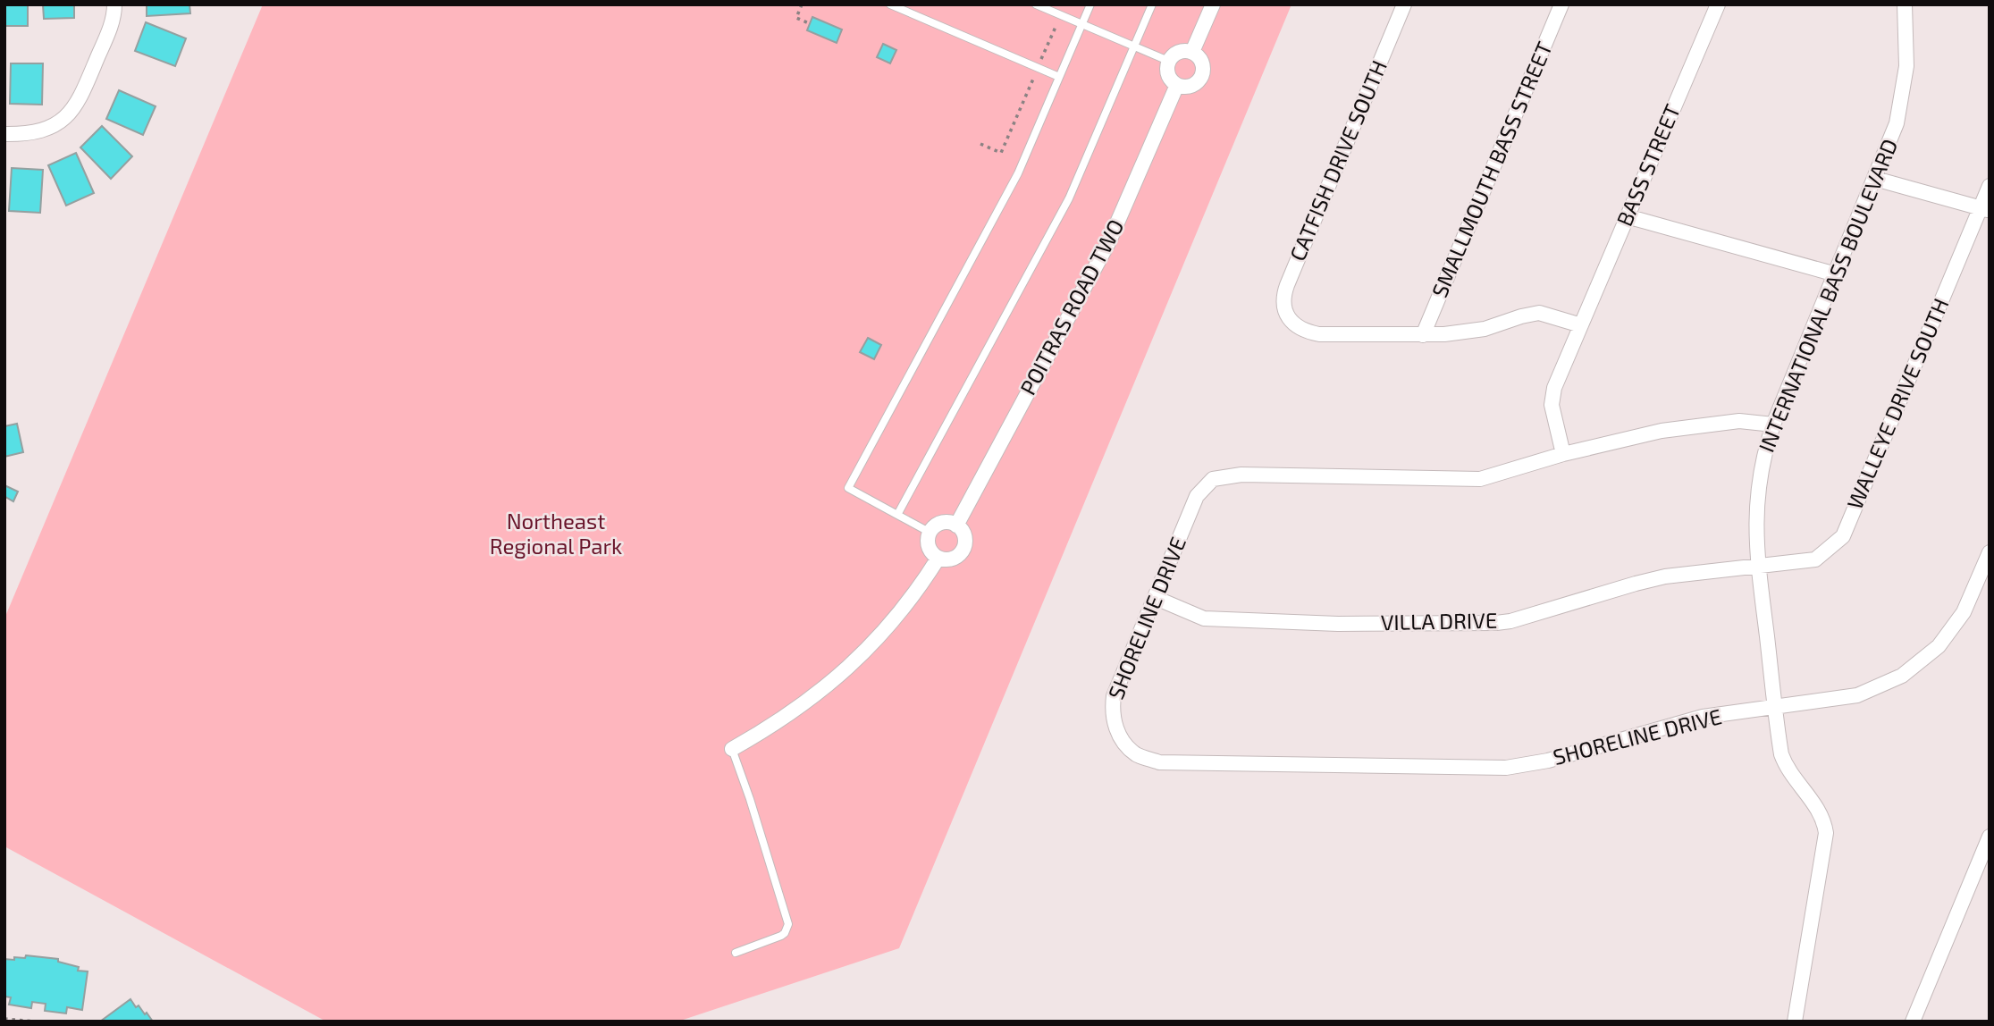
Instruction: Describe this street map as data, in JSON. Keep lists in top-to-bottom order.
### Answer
{
  "streets": {
    "street": [
      "CATFISH DRIVE SOUTH",
      "BASS STREET",
      "SMALLMOUTH BASS STREET",
      "INTERNATIONAL BASS BOULEVARD",
      "POITRAS ROAD TWO",
      "WALLEYE DRIVE SOUTH",
      "SHORELINE DRIVE",
      "VILLA DRIVE"
    ]
  },
  "crossings": [
    ["CATFISH DRIVE SOUTH", "SMALLMOUTH BASS STREET"],
    ["BASS STREET", "SHORELINE DRIVE"],
    ["INTERNATIONAL BASS BOULEVARD", "WALLEYE DRIVE SOUTH"],
    ["INTERNATIONAL BASS BOULEVARD", "SHORELINE DRIVE"],
    ["INTERNATIONAL BASS BOULEVARD", "VILLA DRIVE"],
    ["WALLEYE DRIVE SOUTH", "VILLA DRIVE"],
    ["SHORELINE DRIVE", "VILLA DRIVE"]
  ],
  "parks": ["Northeast Regional Park"]
}
